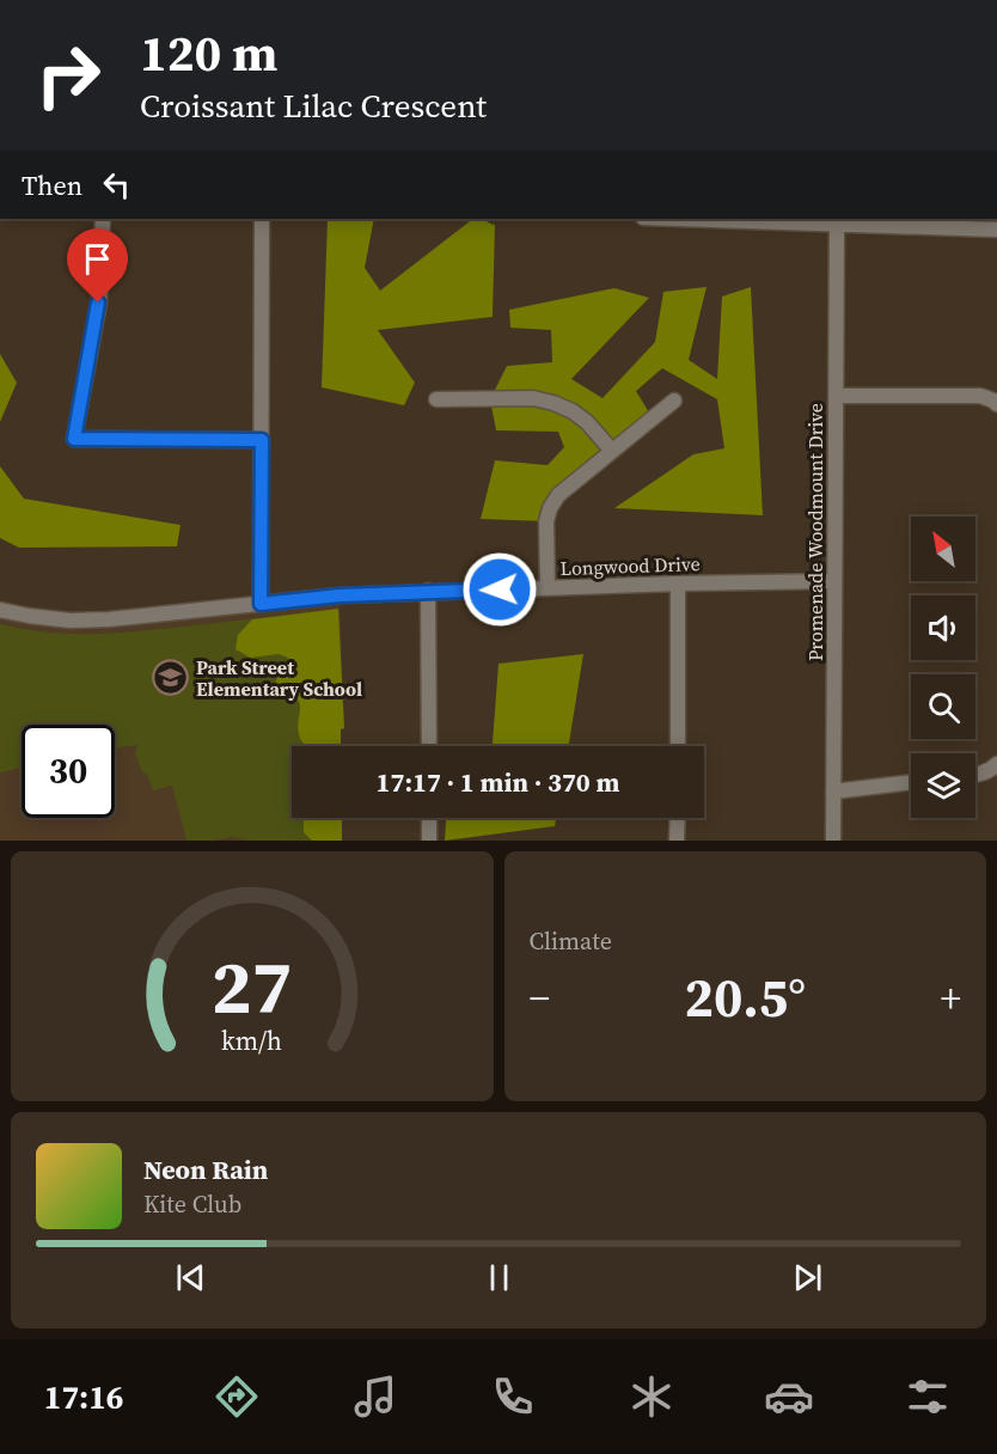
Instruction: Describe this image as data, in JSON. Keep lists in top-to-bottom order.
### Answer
{
  "streets": {
    "street": ["Promenade Woodmount Drive", "Longwood Drive"]
  },
  "crossings": [
    ["Promenade Woodmount Drive", "Longwood Drive"]
  ],
  "places": {
    "school or university": ["Park Street Elementary School"]
  },
  "north": "top left",
  "page": {
    "turn": ["120 m", "Croissant Lilac Crescent"],
    "then": "Then",
    "limit": "30",
    "trip": "17:17 · 1 min · 370 m",
    "tile": "Climate",
    "heat": ["−", "20.5°", "+"],
    "song": ["Neon Rain", "Kite Club"],
    "tabs": "17:16",
    "gauge": ["27", "km/h"]
  }
}
